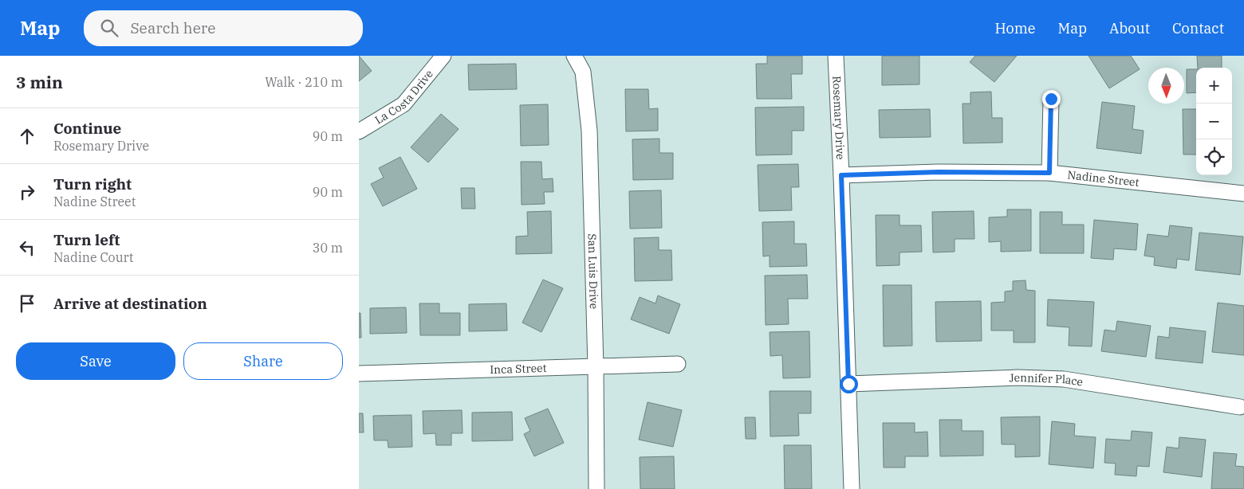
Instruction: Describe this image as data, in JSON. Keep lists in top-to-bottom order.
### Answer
{
  "streets": {
    "street": [
      "La Costa Drive",
      "Rosemary Drive",
      "Nadine Street",
      "San Luis Drive",
      "Inca Street",
      "Jennifer Place"
    ]
  },
  "crossings": [
    ["Rosemary Drive", "Nadine Street"],
    ["Rosemary Drive", "Jennifer Place"],
    ["San Luis Drive", "Inca Street"]
  ],
  "north": "bottom",
  "page": {
    "header": "Map",
    "search": "Search here",
    "nav": [
      "Home",
      "Map",
      "About",
      "Contact"
    ],
    "heading": ["3 min", "Walk · 210 m"],
    "map_buttons": ["+", "−"],
    "list": [
      ["Continue", "Rosemary Drive", "90 m"],
      ["Turn right", "Nadine Street", "90 m"],
      ["Turn left", "Nadine Court", "30 m"],
      "Arrive at destination"
    ],
    "buttons": ["Save", "Share"]
  }
}
